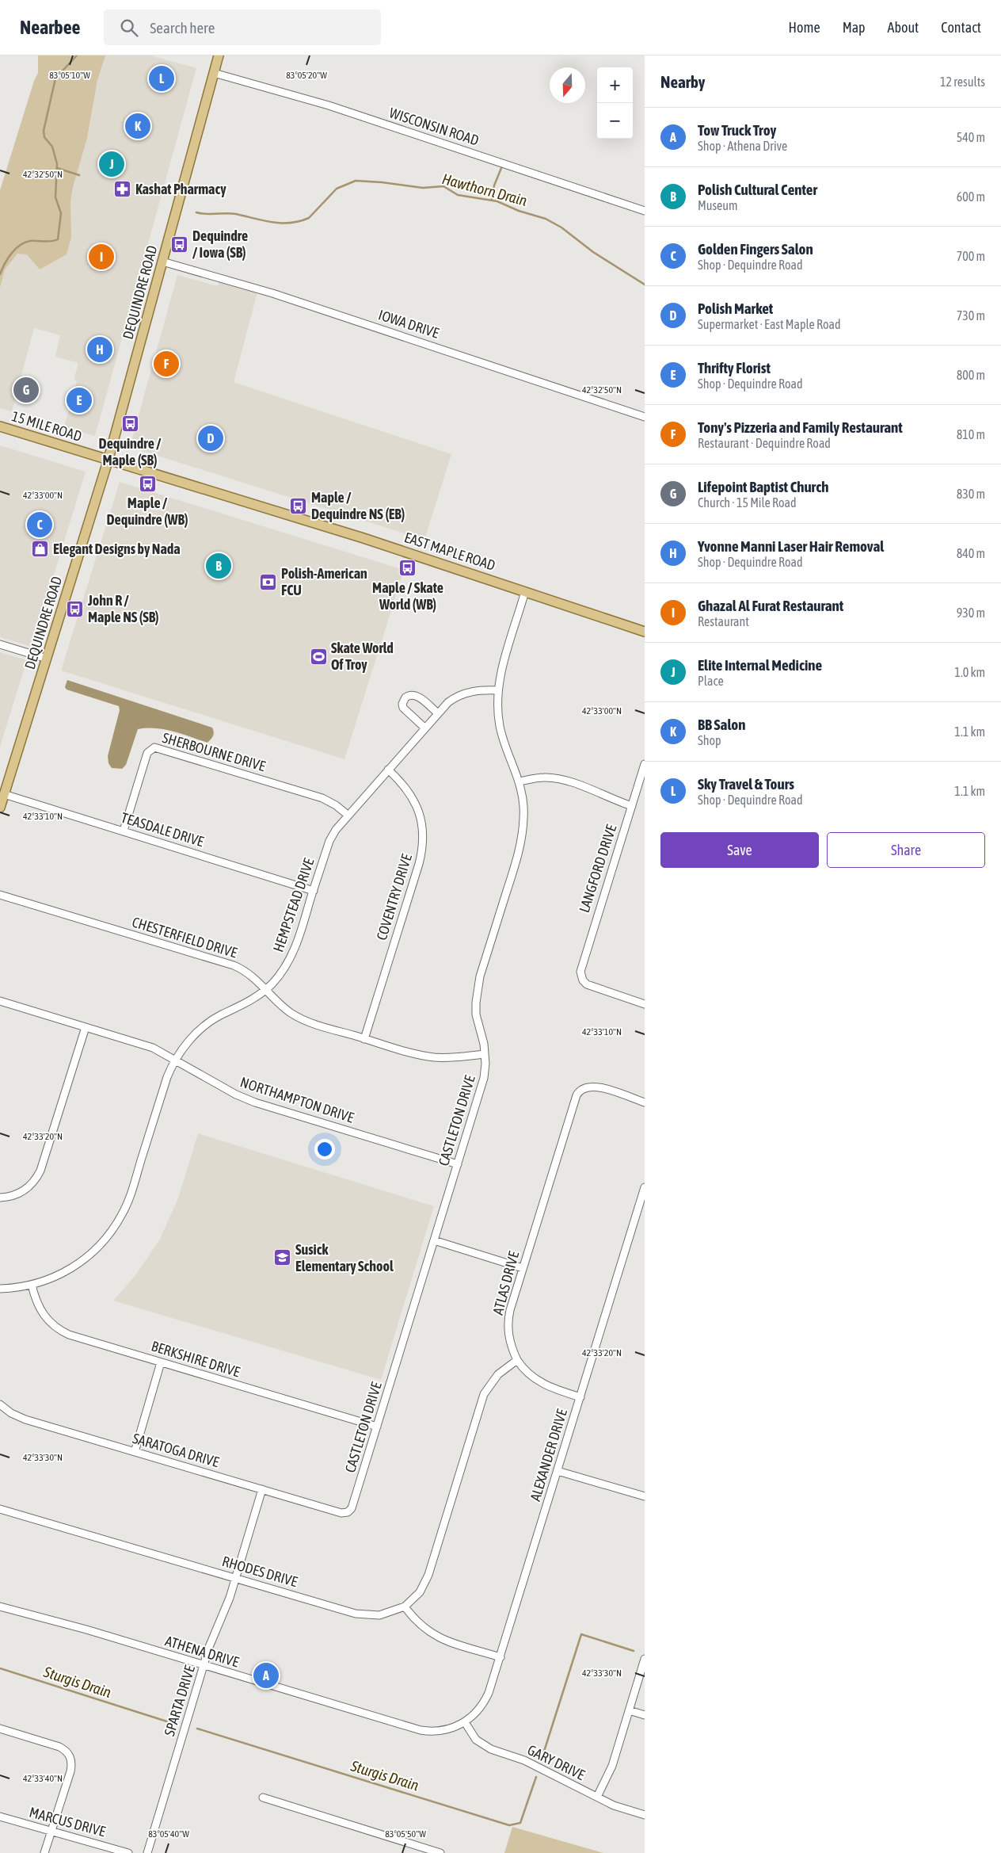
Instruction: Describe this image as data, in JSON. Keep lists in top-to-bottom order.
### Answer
{
  "streets": {
    "main road": ["DEQUINDRE ROAD", "15 MILE ROAD", "EAST MAPLE ROAD"],
    "street": [
      "WISCONSIN ROAD",
      "IOWA DRIVE",
      "SHERBOURNE DRIVE",
      "TEASDALE DRIVE",
      "LANGFORD DRIVE",
      "COVENTRY DRIVE",
      "HEMPSTEAD DRIVE",
      "CHESTERFIELD DRIVE",
      "NORTHAMPTON DRIVE",
      "CASTLETON DRIVE",
      "ATLAS DRIVE",
      "BERKSHIRE DRIVE",
      "SARATOGA DRIVE",
      "ALEXANDER DRIVE",
      "RHODES DRIVE",
      "ATHENA DRIVE",
      "SPARTA DRIVE",
      "GARY DRIVE",
      "MARCUS DRIVE"
    ]
  },
  "crossings": [
    ["WISCONSIN ROAD", "DEQUINDRE ROAD"],
    ["DEQUINDRE ROAD", "IOWA DRIVE"],
    ["DEQUINDRE ROAD", "15 MILE ROAD"],
    ["DEQUINDRE ROAD", "EAST MAPLE ROAD"],
    ["DEQUINDRE ROAD", "TEASDALE DRIVE"],
    ["15 MILE ROAD", "EAST MAPLE ROAD"],
    ["EAST MAPLE ROAD", "CASTLETON DRIVE"],
    ["SHERBOURNE DRIVE", "TEASDALE DRIVE"],
    ["SHERBOURNE DRIVE", "HEMPSTEAD DRIVE"],
    ["TEASDALE DRIVE", "HEMPSTEAD DRIVE"],
    ["COVENTRY DRIVE", "HEMPSTEAD DRIVE"],
    ["COVENTRY DRIVE", "CHESTERFIELD DRIVE"],
    ["HEMPSTEAD DRIVE", "CHESTERFIELD DRIVE"],
    ["HEMPSTEAD DRIVE", "NORTHAMPTON DRIVE"],
    ["HEMPSTEAD DRIVE", "CASTLETON DRIVE"],
    ["HEMPSTEAD DRIVE", "BERKSHIRE DRIVE"],
    ["CHESTERFIELD DRIVE", "CASTLETON DRIVE"],
    ["NORTHAMPTON DRIVE", "CASTLETON DRIVE"],
    ["CASTLETON DRIVE", "BERKSHIRE DRIVE"],
    ["CASTLETON DRIVE", "SARATOGA DRIVE"],
    ["ATLAS DRIVE", "ALEXANDER DRIVE"],
    ["SARATOGA DRIVE", "SPARTA DRIVE"],
    ["ALEXANDER DRIVE", "ATHENA DRIVE"],
    ["ALEXANDER DRIVE", "GARY DRIVE"],
    ["RHODES DRIVE", "SPARTA DRIVE"],
    ["ATHENA DRIVE", "SPARTA DRIVE"],
    ["ATHENA DRIVE", "GARY DRIVE"]
  ],
  "water": ["Hawthorn Drain", "Sturgis Drain"],
  "places": {
    "pharmacy": ["Kashat Pharmacy"],
    "bus stop": [
      "Dequindre / Iowa (SB)",
      "Dequindre / Maple (SB)",
      "Maple / Dequindre (WB)",
      "Maple / Dequindre NS (EB)",
      "Maple / Skate World (WB)",
      "John R / Maple NS (SB)"
    ],
    "shop": ["Elegant Designs by Nada"],
    "bank": ["Polish-American FCU"],
    "sports": ["Skate World Of Troy"],
    "school or university": ["Susick Elementary School"]
  },
  "north": "bottom",
  "page": {
    "header": "Nearbee",
    "search": "Search here",
    "nav": [
      "Home",
      "Map",
      "About",
      "Contact"
    ],
    "heading": ["Nearby", "12 results"],
    "pins": [
      "L",
      "K",
      "J",
      "I",
      "H",
      "F",
      "G",
      "E",
      "D",
      "C",
      "B",
      "A"
    ],
    "map_buttons": ["+", "−"],
    "list": [
      {
        "mark": "A",
        "name": "Tow Truck Troy",
        "note": "Shop · Athena Drive",
        "value": "540 m"
      },
      {
        "mark": "B",
        "name": "Polish Cultural Center",
        "note": "Museum",
        "value": "600 m"
      },
      {
        "mark": "C",
        "name": "Golden Fingers Salon",
        "note": "Shop · Dequindre Road",
        "value": "700 m"
      },
      {
        "mark": "D",
        "name": "Polish Market",
        "note": "Supermarket · East Maple Road",
        "value": "730 m"
      },
      {
        "mark": "E",
        "name": "Thrifty Florist",
        "note": "Shop · Dequindre Road",
        "value": "800 m"
      },
      {
        "mark": "F",
        "name": "Tony's Pizzeria and Family Restaurant",
        "note": "Restaurant · Dequindre Road",
        "value": "810 m"
      },
      {
        "mark": "G",
        "name": "Lifepoint Baptist Church",
        "note": "Church · 15 Mile Road",
        "value": "830 m"
      },
      {
        "mark": "H",
        "name": "Yvonne Manni Laser Hair Removal",
        "note": "Shop · Dequindre Road",
        "value": "840 m"
      },
      {
        "mark": "I",
        "name": "Ghazal Al Furat Restaurant",
        "note": "Restaurant",
        "value": "930 m"
      },
      {
        "mark": "J",
        "name": "Elite Internal Medicine",
        "note": "Place",
        "value": "1.0 km"
      },
      {
        "mark": "K",
        "name": "BB Salon",
        "note": "Shop",
        "value": "1.1 km"
      },
      {
        "mark": "L",
        "name": "Sky Travel & Tours",
        "note": "Shop · Dequindre Road",
        "value": "1.1 km"
      }
    ],
    "buttons": ["Save", "Share"]
  },
  "coordinates": [
    "83°05'10\"W",
    "83°05'20\"W",
    "42°32'50\"N",
    "42°33'00\"N",
    "42°33'10\"N",
    "42°33'20\"N",
    "42°33'30\"N",
    "42°33'40\"N",
    "83°05'40\"W",
    "83°05'50\"W"
  ]
}
